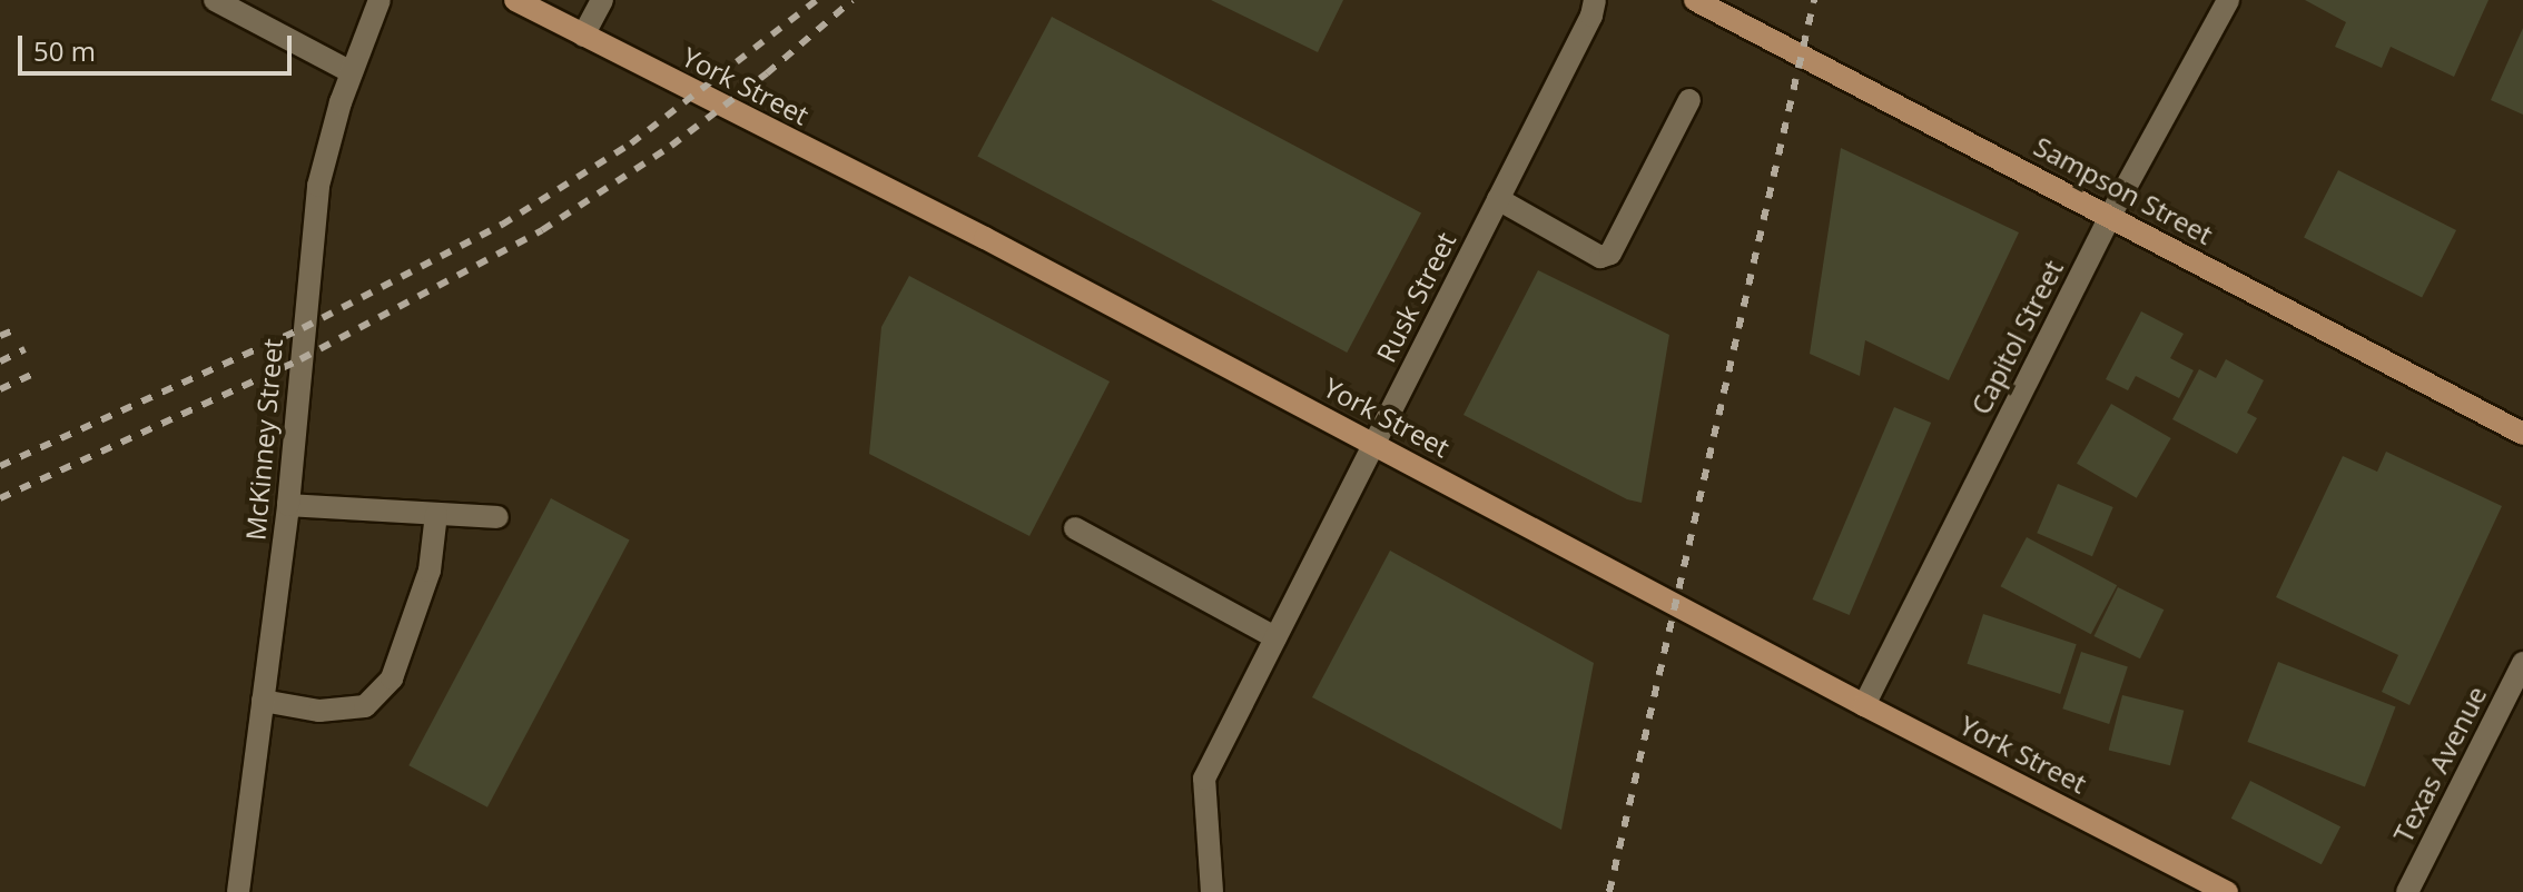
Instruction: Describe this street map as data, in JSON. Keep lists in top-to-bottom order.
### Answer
{
  "streets": {
    "main road": ["York Street", "Sampson Street"],
    "street": [
      "Rusk Street",
      "Capitol Street",
      "McKinney Street",
      "Texas Avenue"
    ]
  },
  "crossings": [
    ["York Street", "Rusk Street"],
    ["York Street", "Capitol Street"],
    ["Sampson Street", "Capitol Street"]
  ],
  "scale_bar": "50 m"
}
